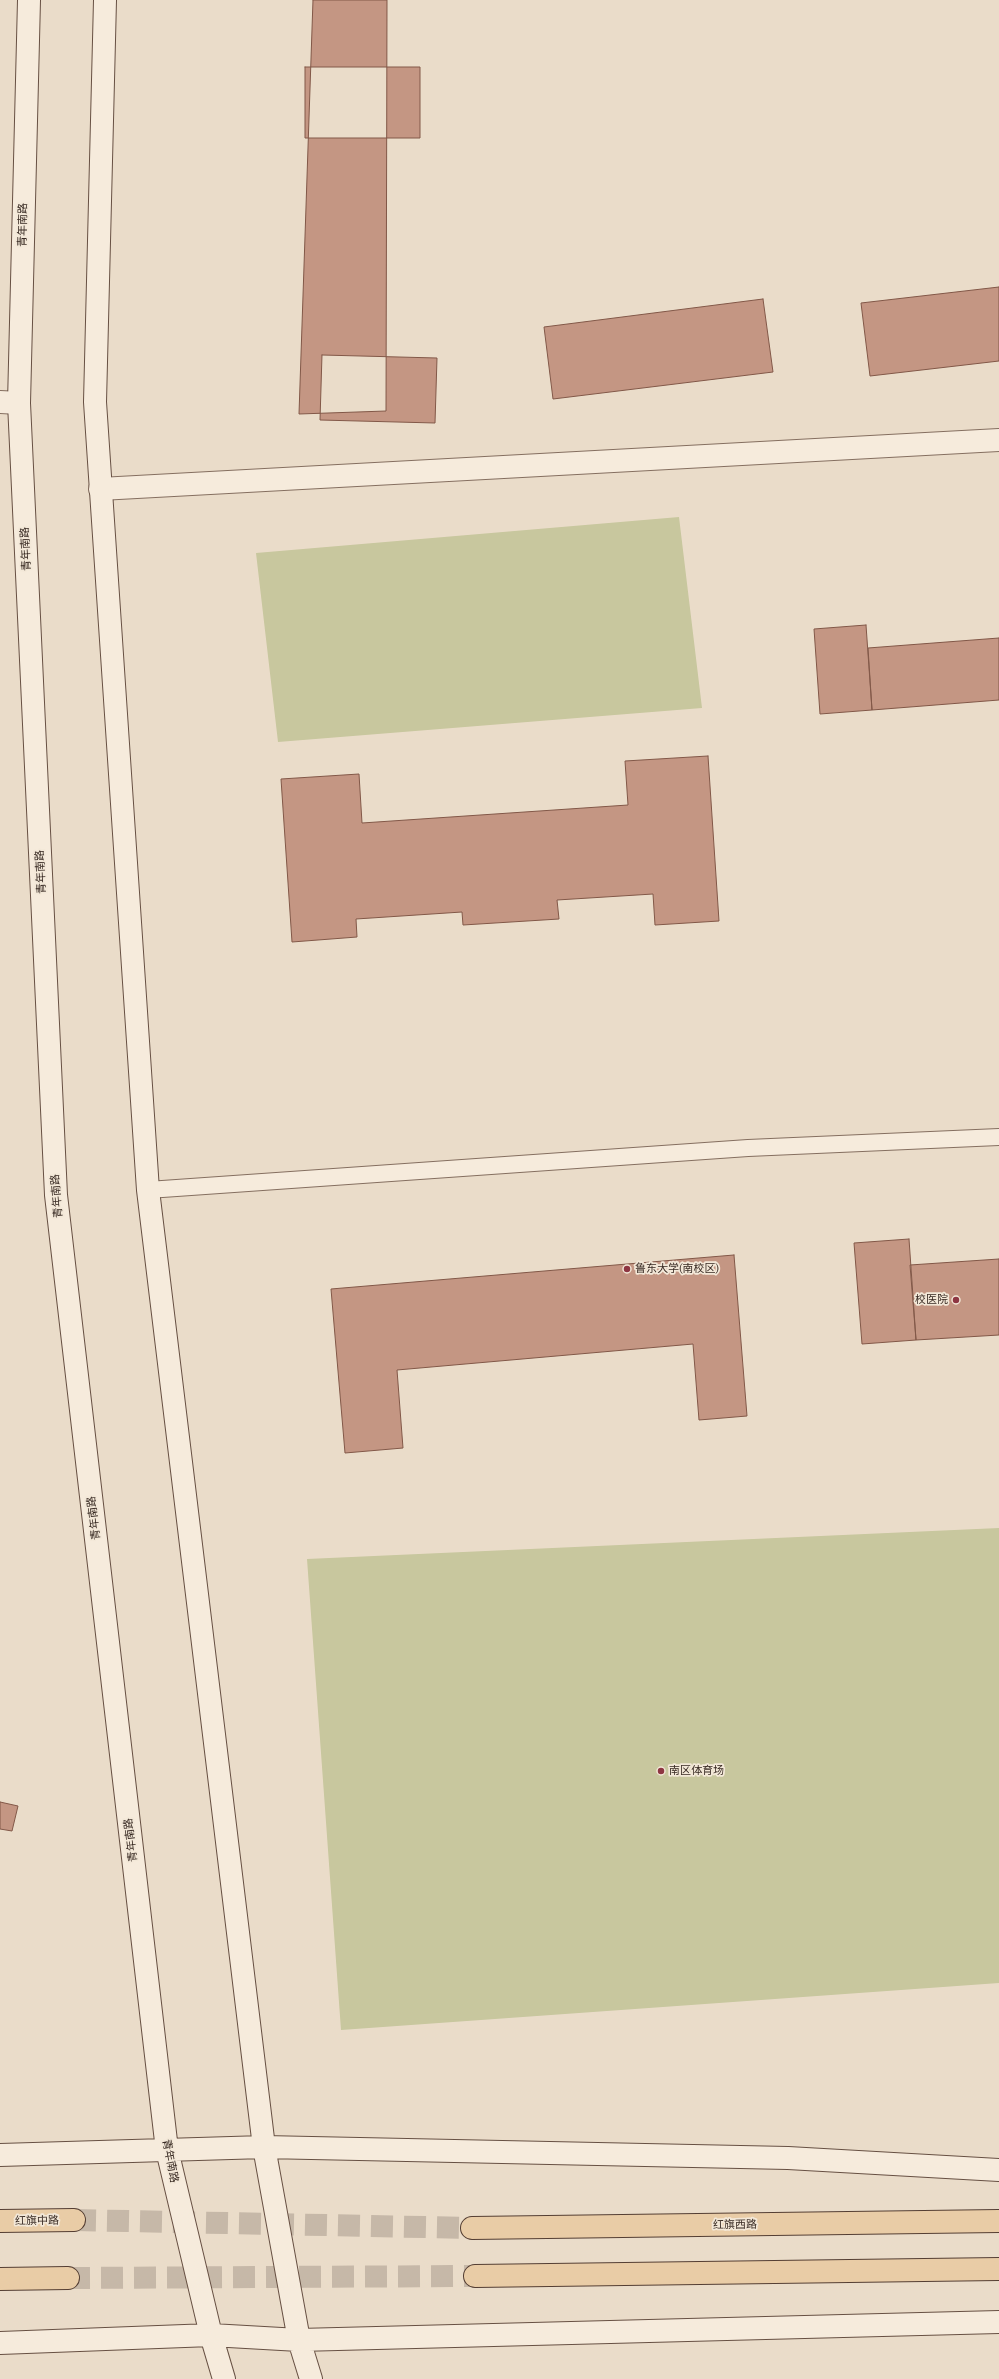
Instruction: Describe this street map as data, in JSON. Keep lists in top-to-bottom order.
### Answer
{
  "streets": {
    "main road": ["青年南路", "红旗中路", "红旗西路"]
  },
  "places": ["鲁东大学(南校区)", "校医院", "南区体育场"]
}
